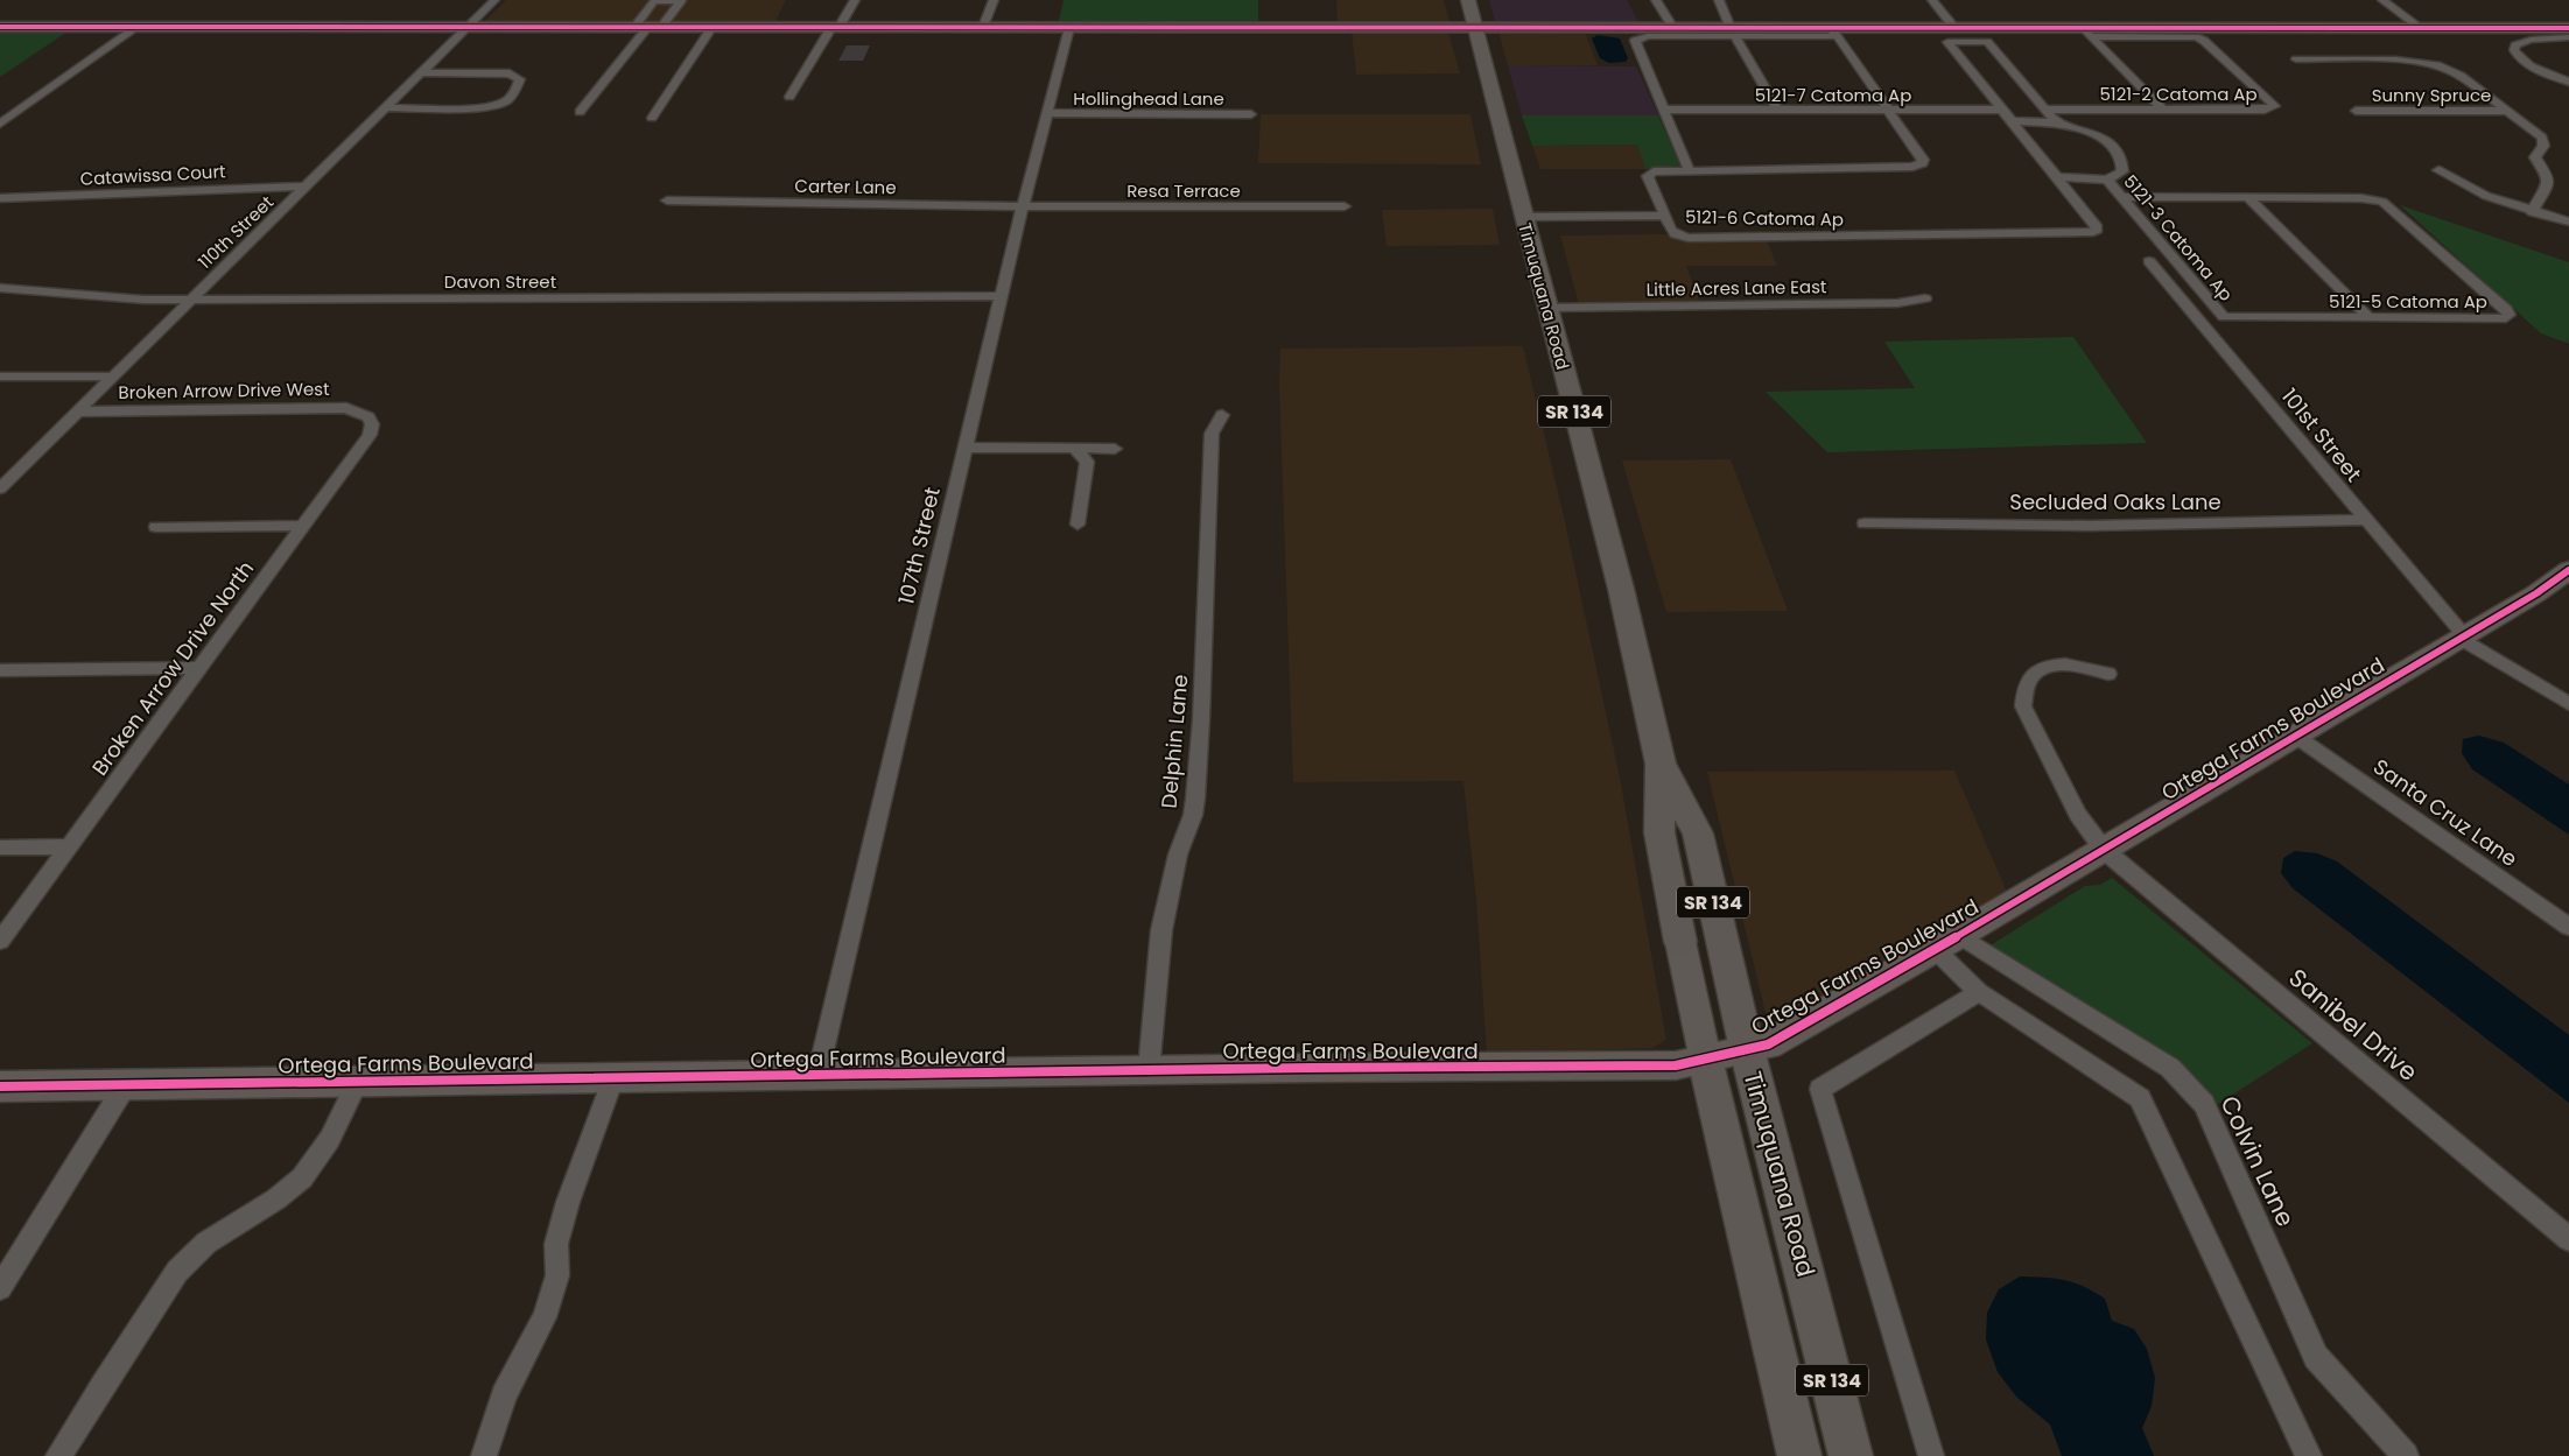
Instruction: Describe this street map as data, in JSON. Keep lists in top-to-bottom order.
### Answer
{
  "streets": {
    "main road": ["Timuquana Road", "SR 134"],
    "street": [
      "5121-2 Catoma Ap",
      "5121-7 Catoma Ap",
      "Sunny Spruce",
      "Hollinghead Lane",
      "Catawissa Court",
      "Carter Lane",
      "Resa Terrace",
      "5121-6 Catoma Ap",
      "110th Street",
      "5121-3 Catoma Ap",
      "Davon Street",
      "Little Acres Lane East",
      "5121-5 Catoma Ap",
      "Broken Arrow Drive West",
      "101st Street",
      "Secluded Oaks Lane",
      "107th Street",
      "Broken Arrow Drive North",
      "Ortega Farms Boulevard",
      "Delphin Lane",
      "Santa Cruz Lane",
      "Sanibel Drive",
      "Colvin Lane"
    ]
  },
  "crossings": [
    ["5121-2 Catoma Ap", "5121-6 Catoma Ap"],
    ["5121-7 Catoma Ap", "5121-6 Catoma Ap"],
    ["Hollinghead Lane", "107th Street"],
    ["Catawissa Court", "110th Street"],
    ["Carter Lane", "Resa Terrace"],
    ["Carter Lane", "107th Street"],
    ["Resa Terrace", "107th Street"],
    ["110th Street", "Davon Street"],
    ["110th Street", "Broken Arrow Drive West"],
    ["5121-3 Catoma Ap", "5121-5 Catoma Ap"],
    ["Davon Street", "107th Street"],
    ["Little Acres Lane East", "Timuquana Road"],
    ["Timuquana Road", "Ortega Farms Boulevard"],
    ["Broken Arrow Drive West", "Broken Arrow Drive North"],
    ["101st Street", "Secluded Oaks Lane"],
    ["101st Street", "Ortega Farms Boulevard"],
    ["107th Street", "Ortega Farms Boulevard"],
    ["Ortega Farms Boulevard", "Delphin Lane"],
    ["Ortega Farms Boulevard", "Santa Cruz Lane"],
    ["Ortega Farms Boulevard", "Sanibel Drive"],
    ["Ortega Farms Boulevard", "Colvin Lane"]
  ]
}
